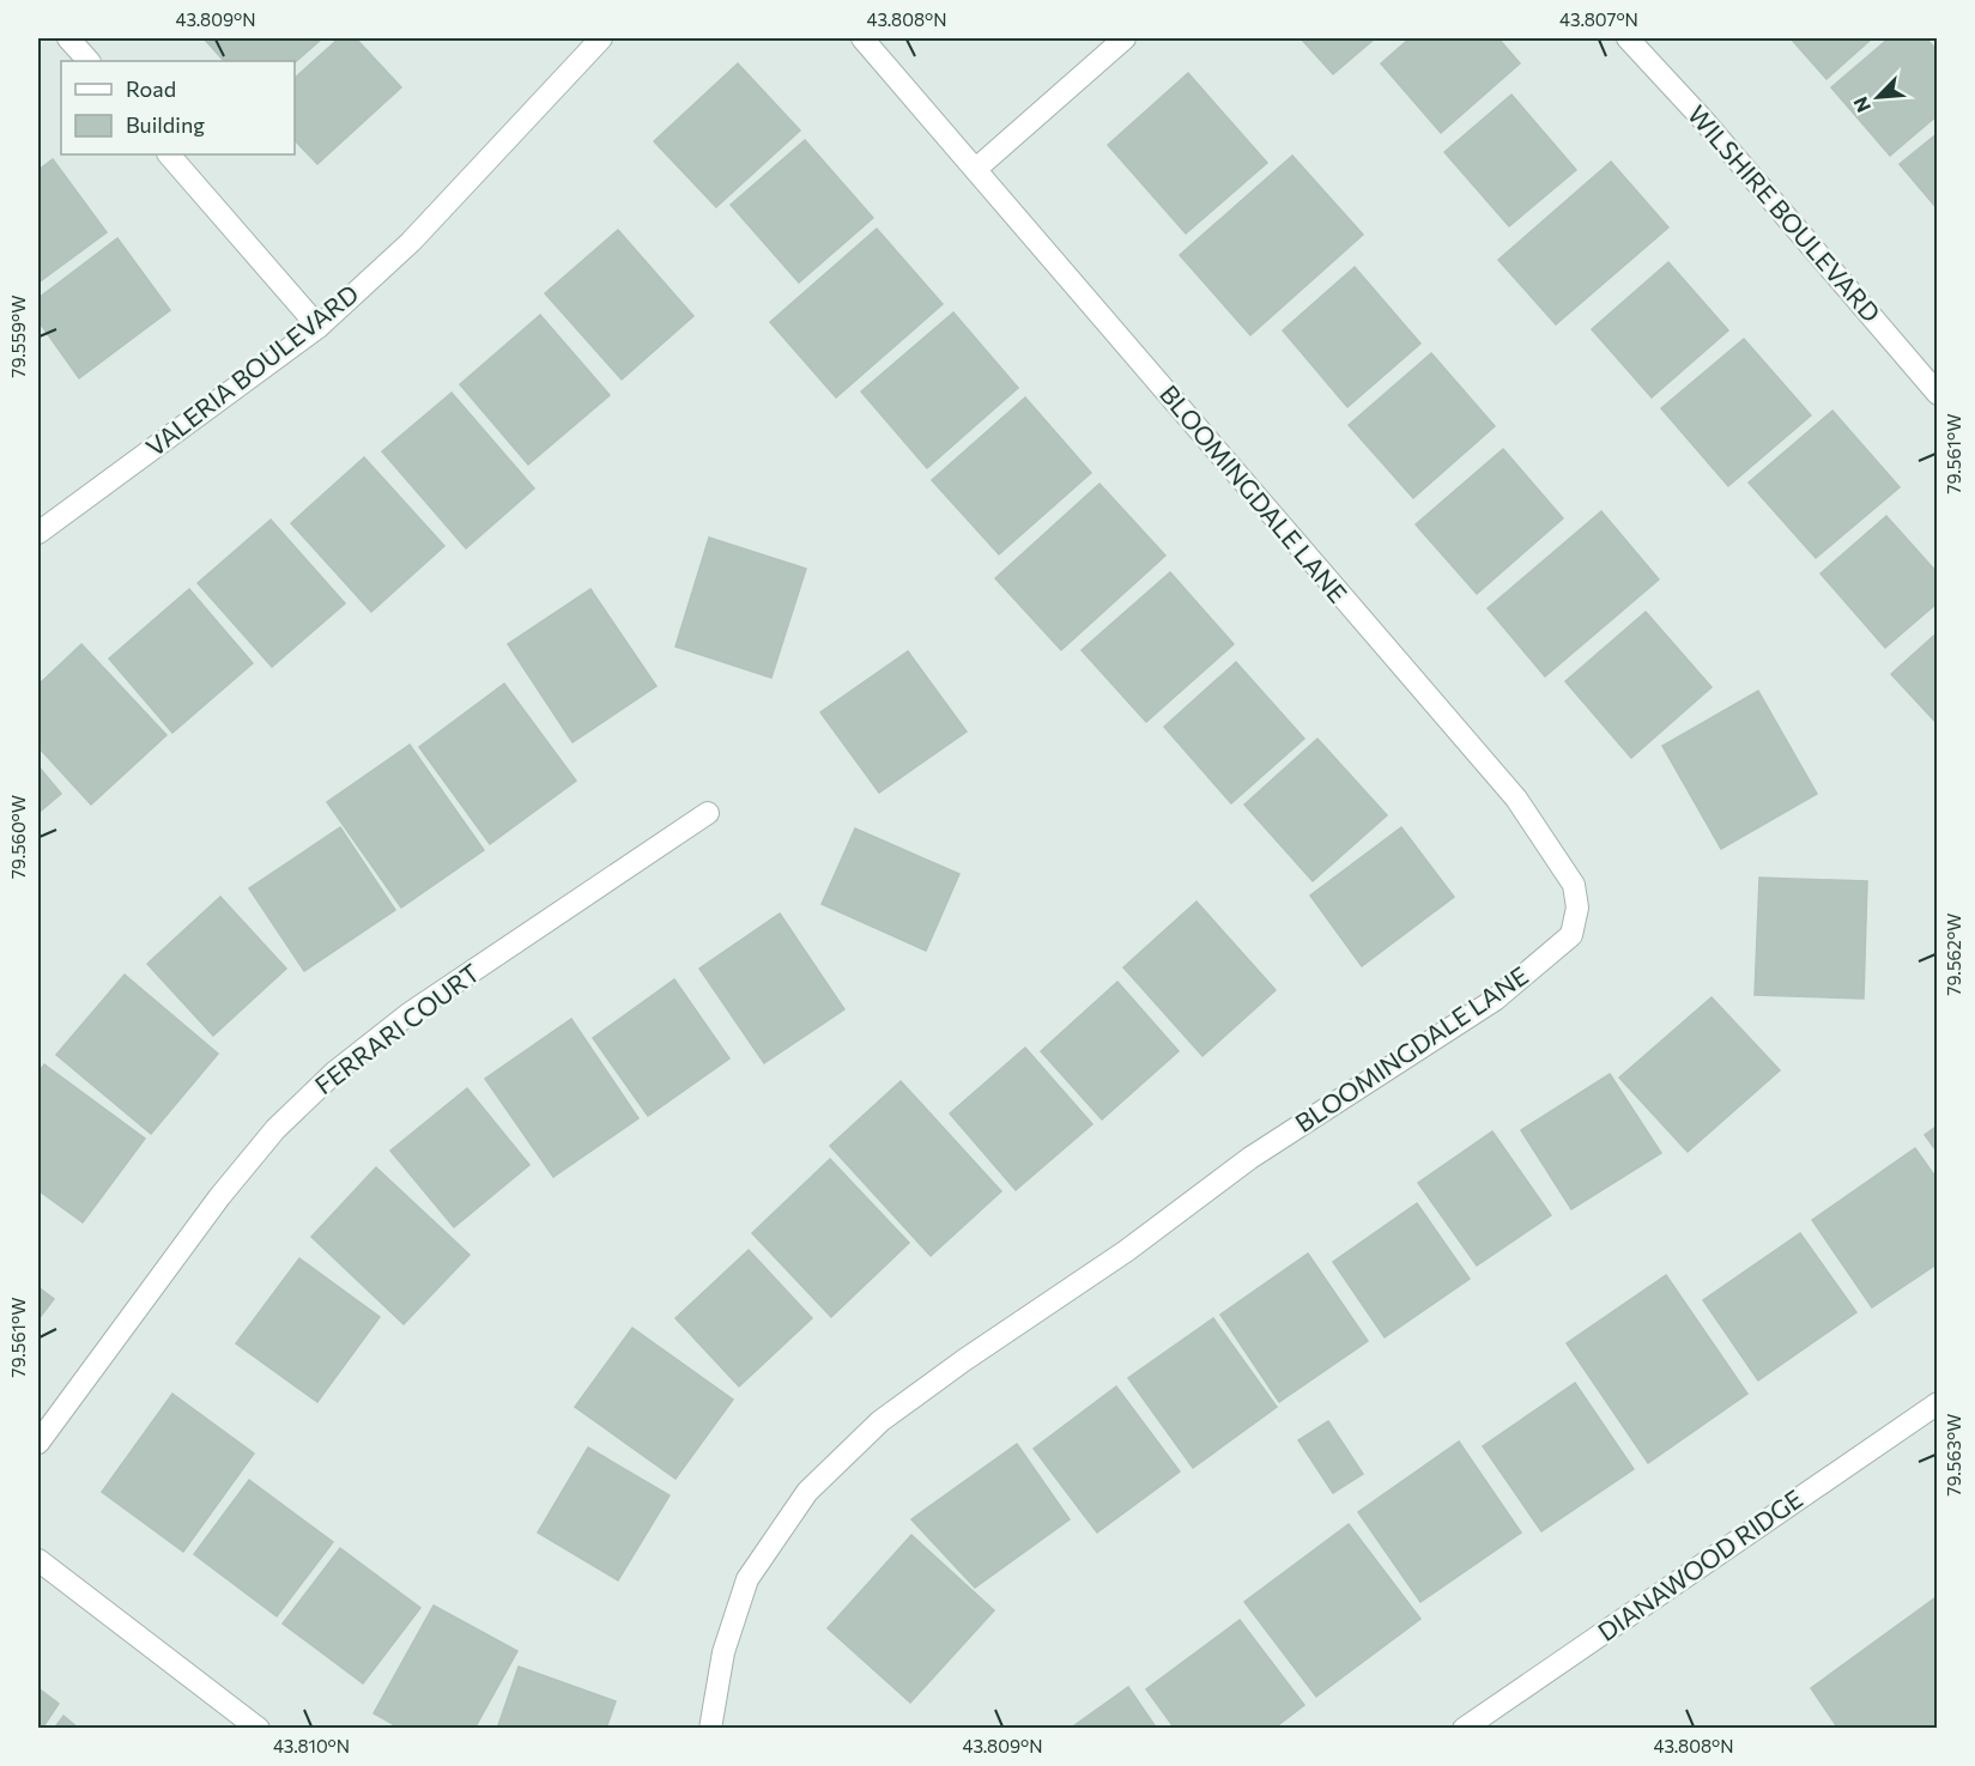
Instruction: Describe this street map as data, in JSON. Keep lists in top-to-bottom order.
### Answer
{
  "streets": {
    "street": [
      "WILSHIRE BOULEVARD",
      "VALERIA BOULEVARD",
      "BLOOMINGDALE LANE",
      "FERRARI COURT",
      "DIANAWOOD RIDGE"
    ]
  },
  "legend": ["Road", "Building"],
  "north": "bottom left",
  "coordinates": [
    "43.809°N",
    "43.808°N",
    "43.807°N",
    "79.559°W",
    "79.561°W",
    "79.560°W",
    "79.562°W",
    "79.563°W",
    "43.810°N"
  ]
}
